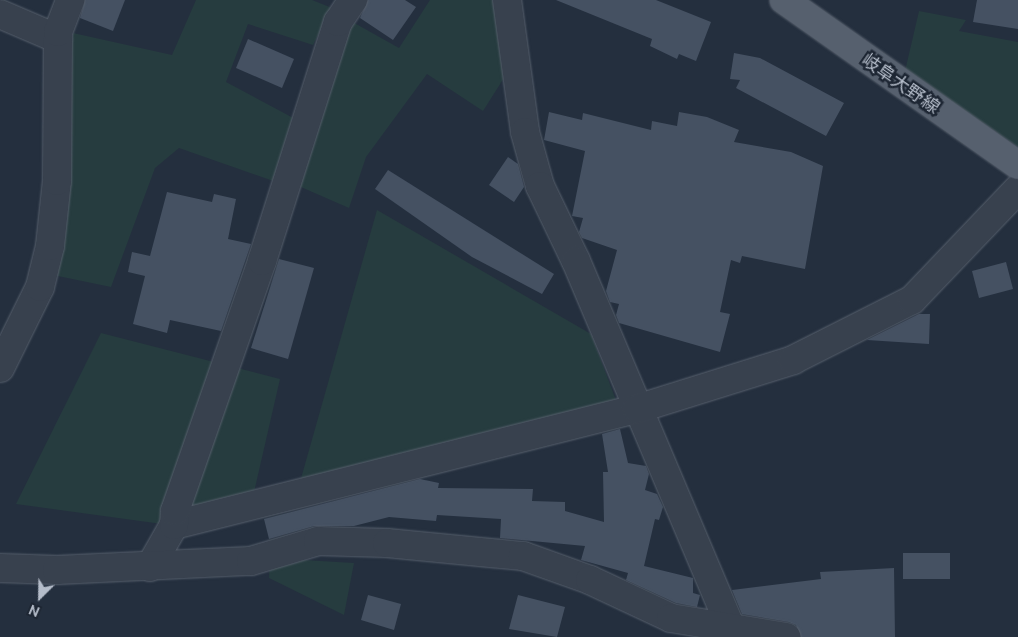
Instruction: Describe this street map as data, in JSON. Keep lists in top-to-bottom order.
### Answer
{
  "streets": {
    "main road": ["岐阜大野線"]
  },
  "north": "bottom left"
}
